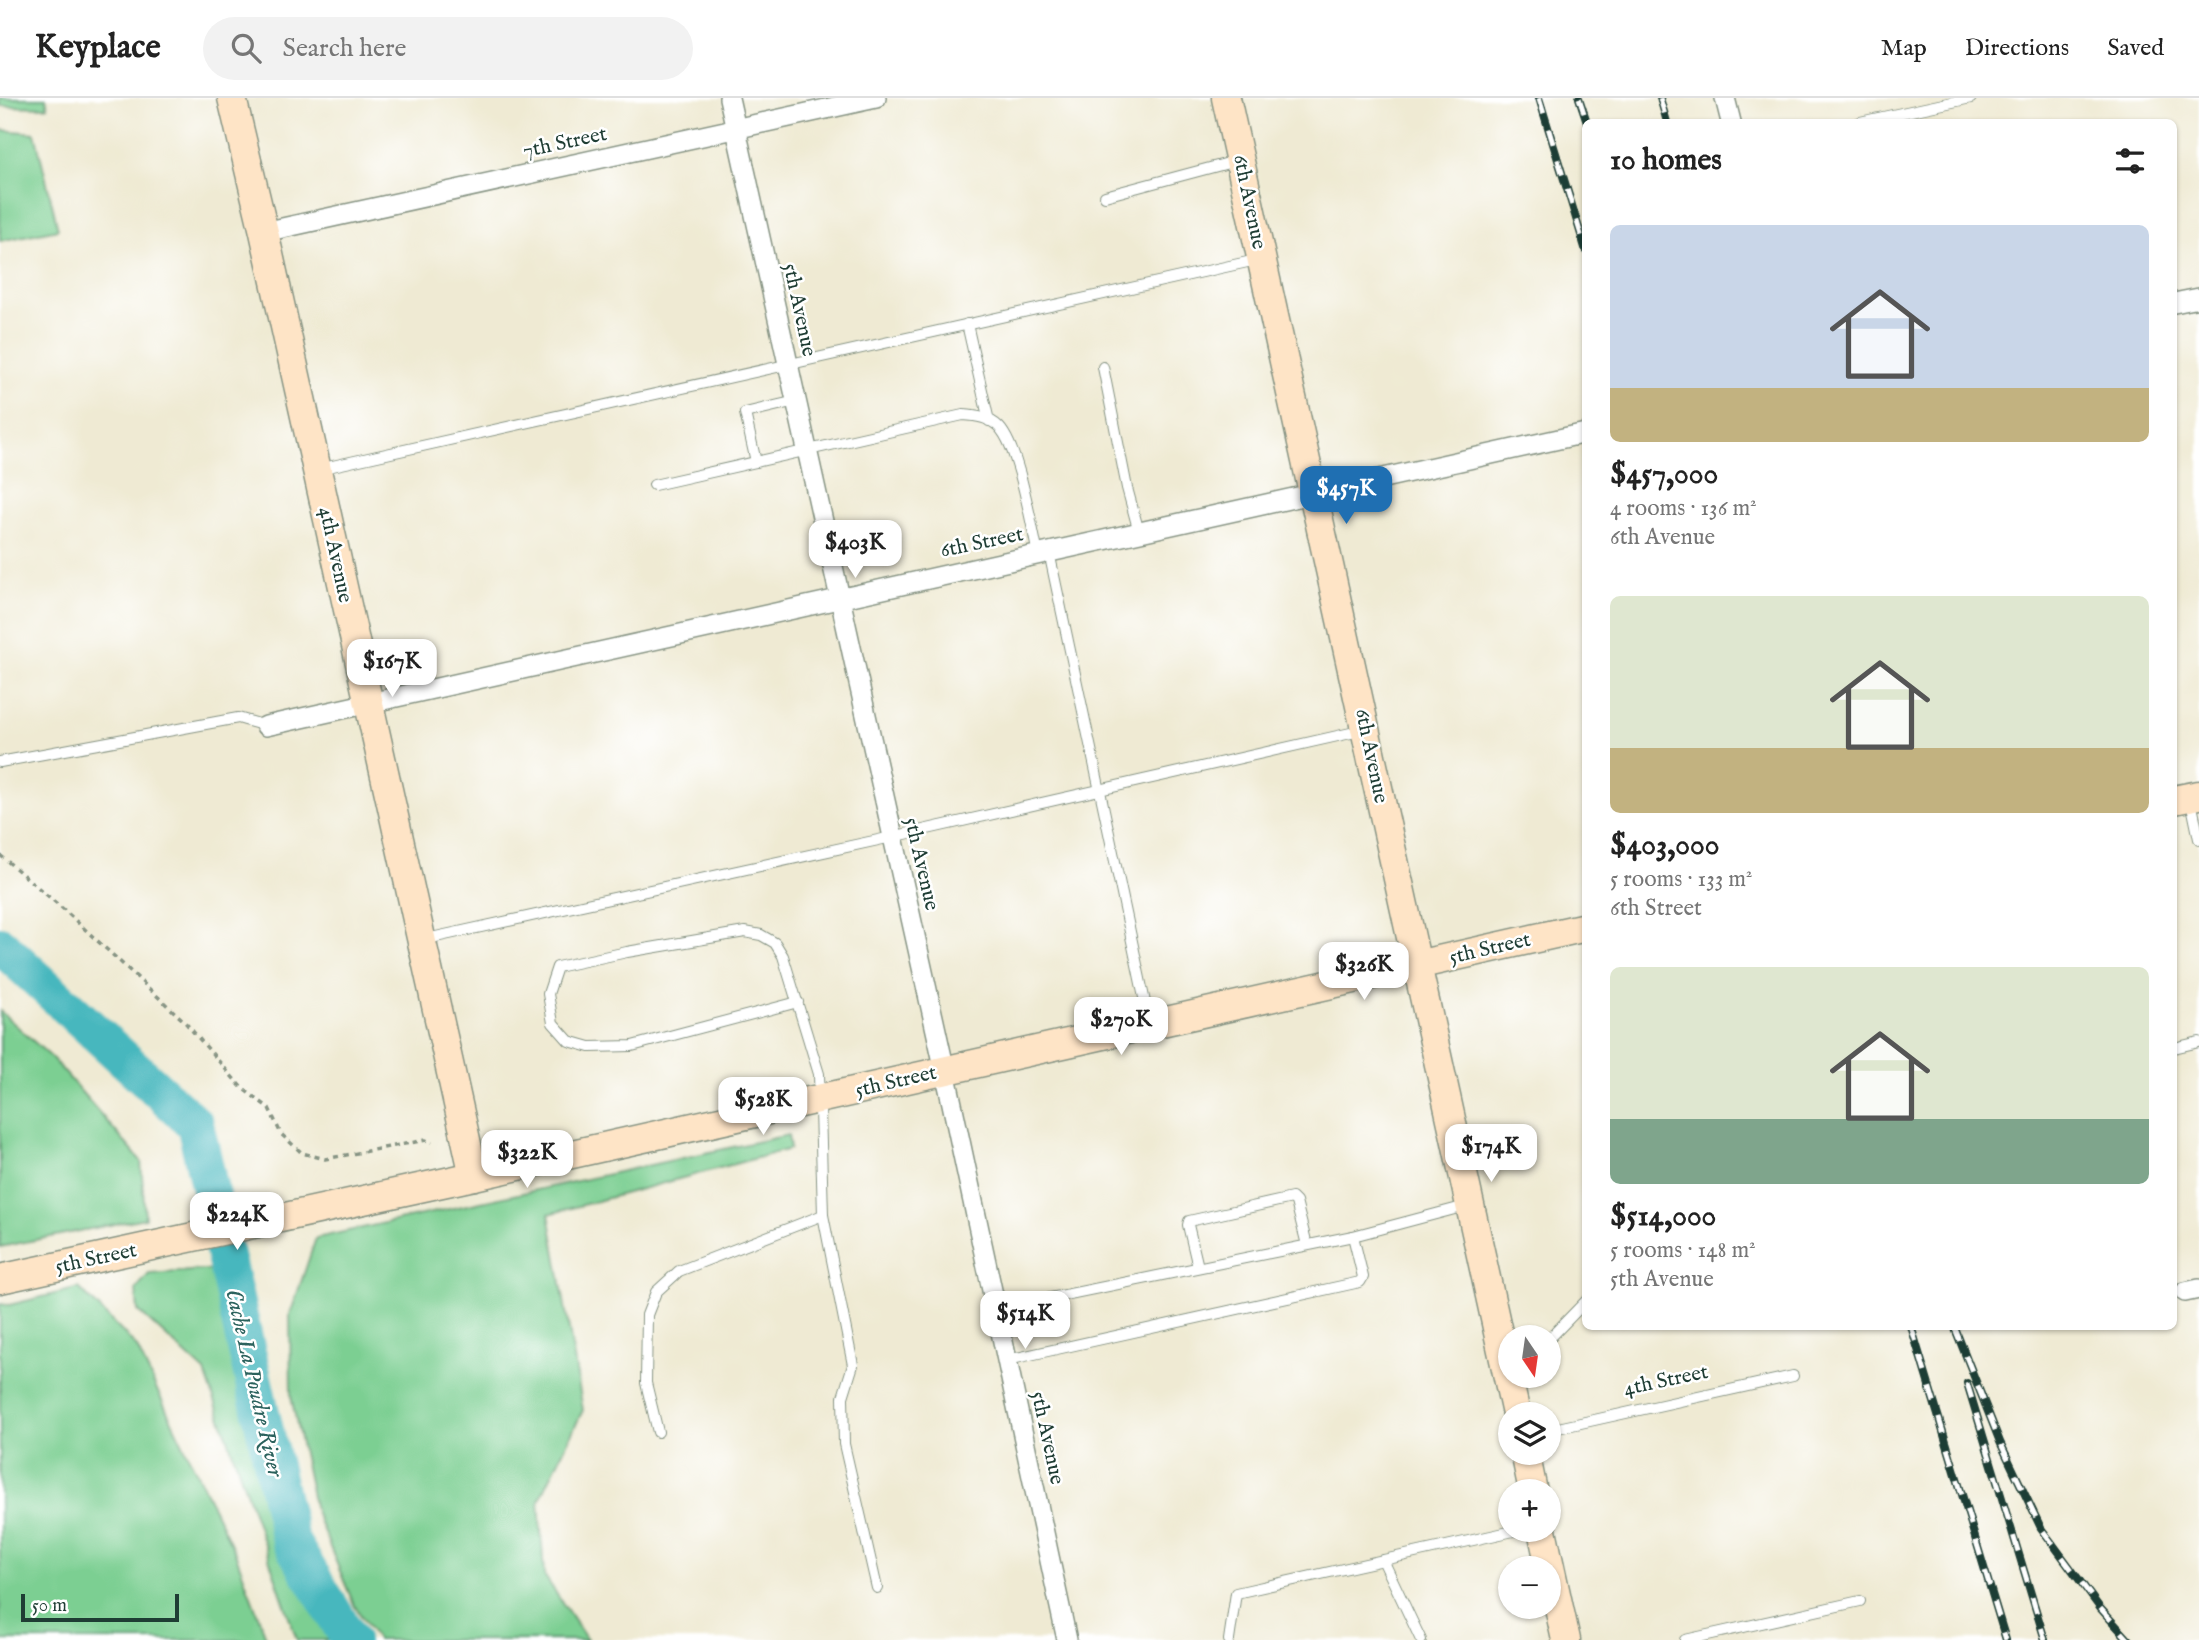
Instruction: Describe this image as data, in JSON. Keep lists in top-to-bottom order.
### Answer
{
  "streets": {
    "street": [
      "7th Street",
      "6th Avenue",
      "5th Avenue",
      "6th Street",
      "4th Avenue",
      "5th Street"
    ],
    "lane": ["4th Street"]
  },
  "crossings": [
    ["7th Street", "5th Avenue"],
    ["7th Street", "4th Avenue"],
    ["6th Avenue", "6th Street"],
    ["6th Avenue", "5th Street"],
    ["5th Avenue", "6th Street"],
    ["5th Avenue", "5th Street"],
    ["6th Street", "4th Avenue"],
    ["4th Avenue", "5th Street"]
  ],
  "water": ["Cache La Poudre River"],
  "scale_bar": "50 m",
  "north": "bottom",
  "page": {
    "header": "Keyplace",
    "search": "Search here",
    "nav": ["Map", "Directions", "Saved"],
    "heading": "10 homes",
    "list": [
      {
        "name": "$457,000",
        "note": "4 rooms · 136 m² · 6th Avenue"
      },
      {
        "name": "$403,000",
        "note": "5 rooms · 133 m² · 6th Street"
      },
      {
        "name": "$514,000",
        "note": "5 rooms · 148 m² · 5th Avenue"
      }
    ],
    "price": [
      "$457K",
      "$403K",
      "$167K",
      "$326K",
      "$270K",
      "$528K",
      "$174K",
      "$322K",
      "$224K",
      "$514K"
    ],
    "map_buttons": ["+", "−"],
    "scale": "50 m"
  }
}
